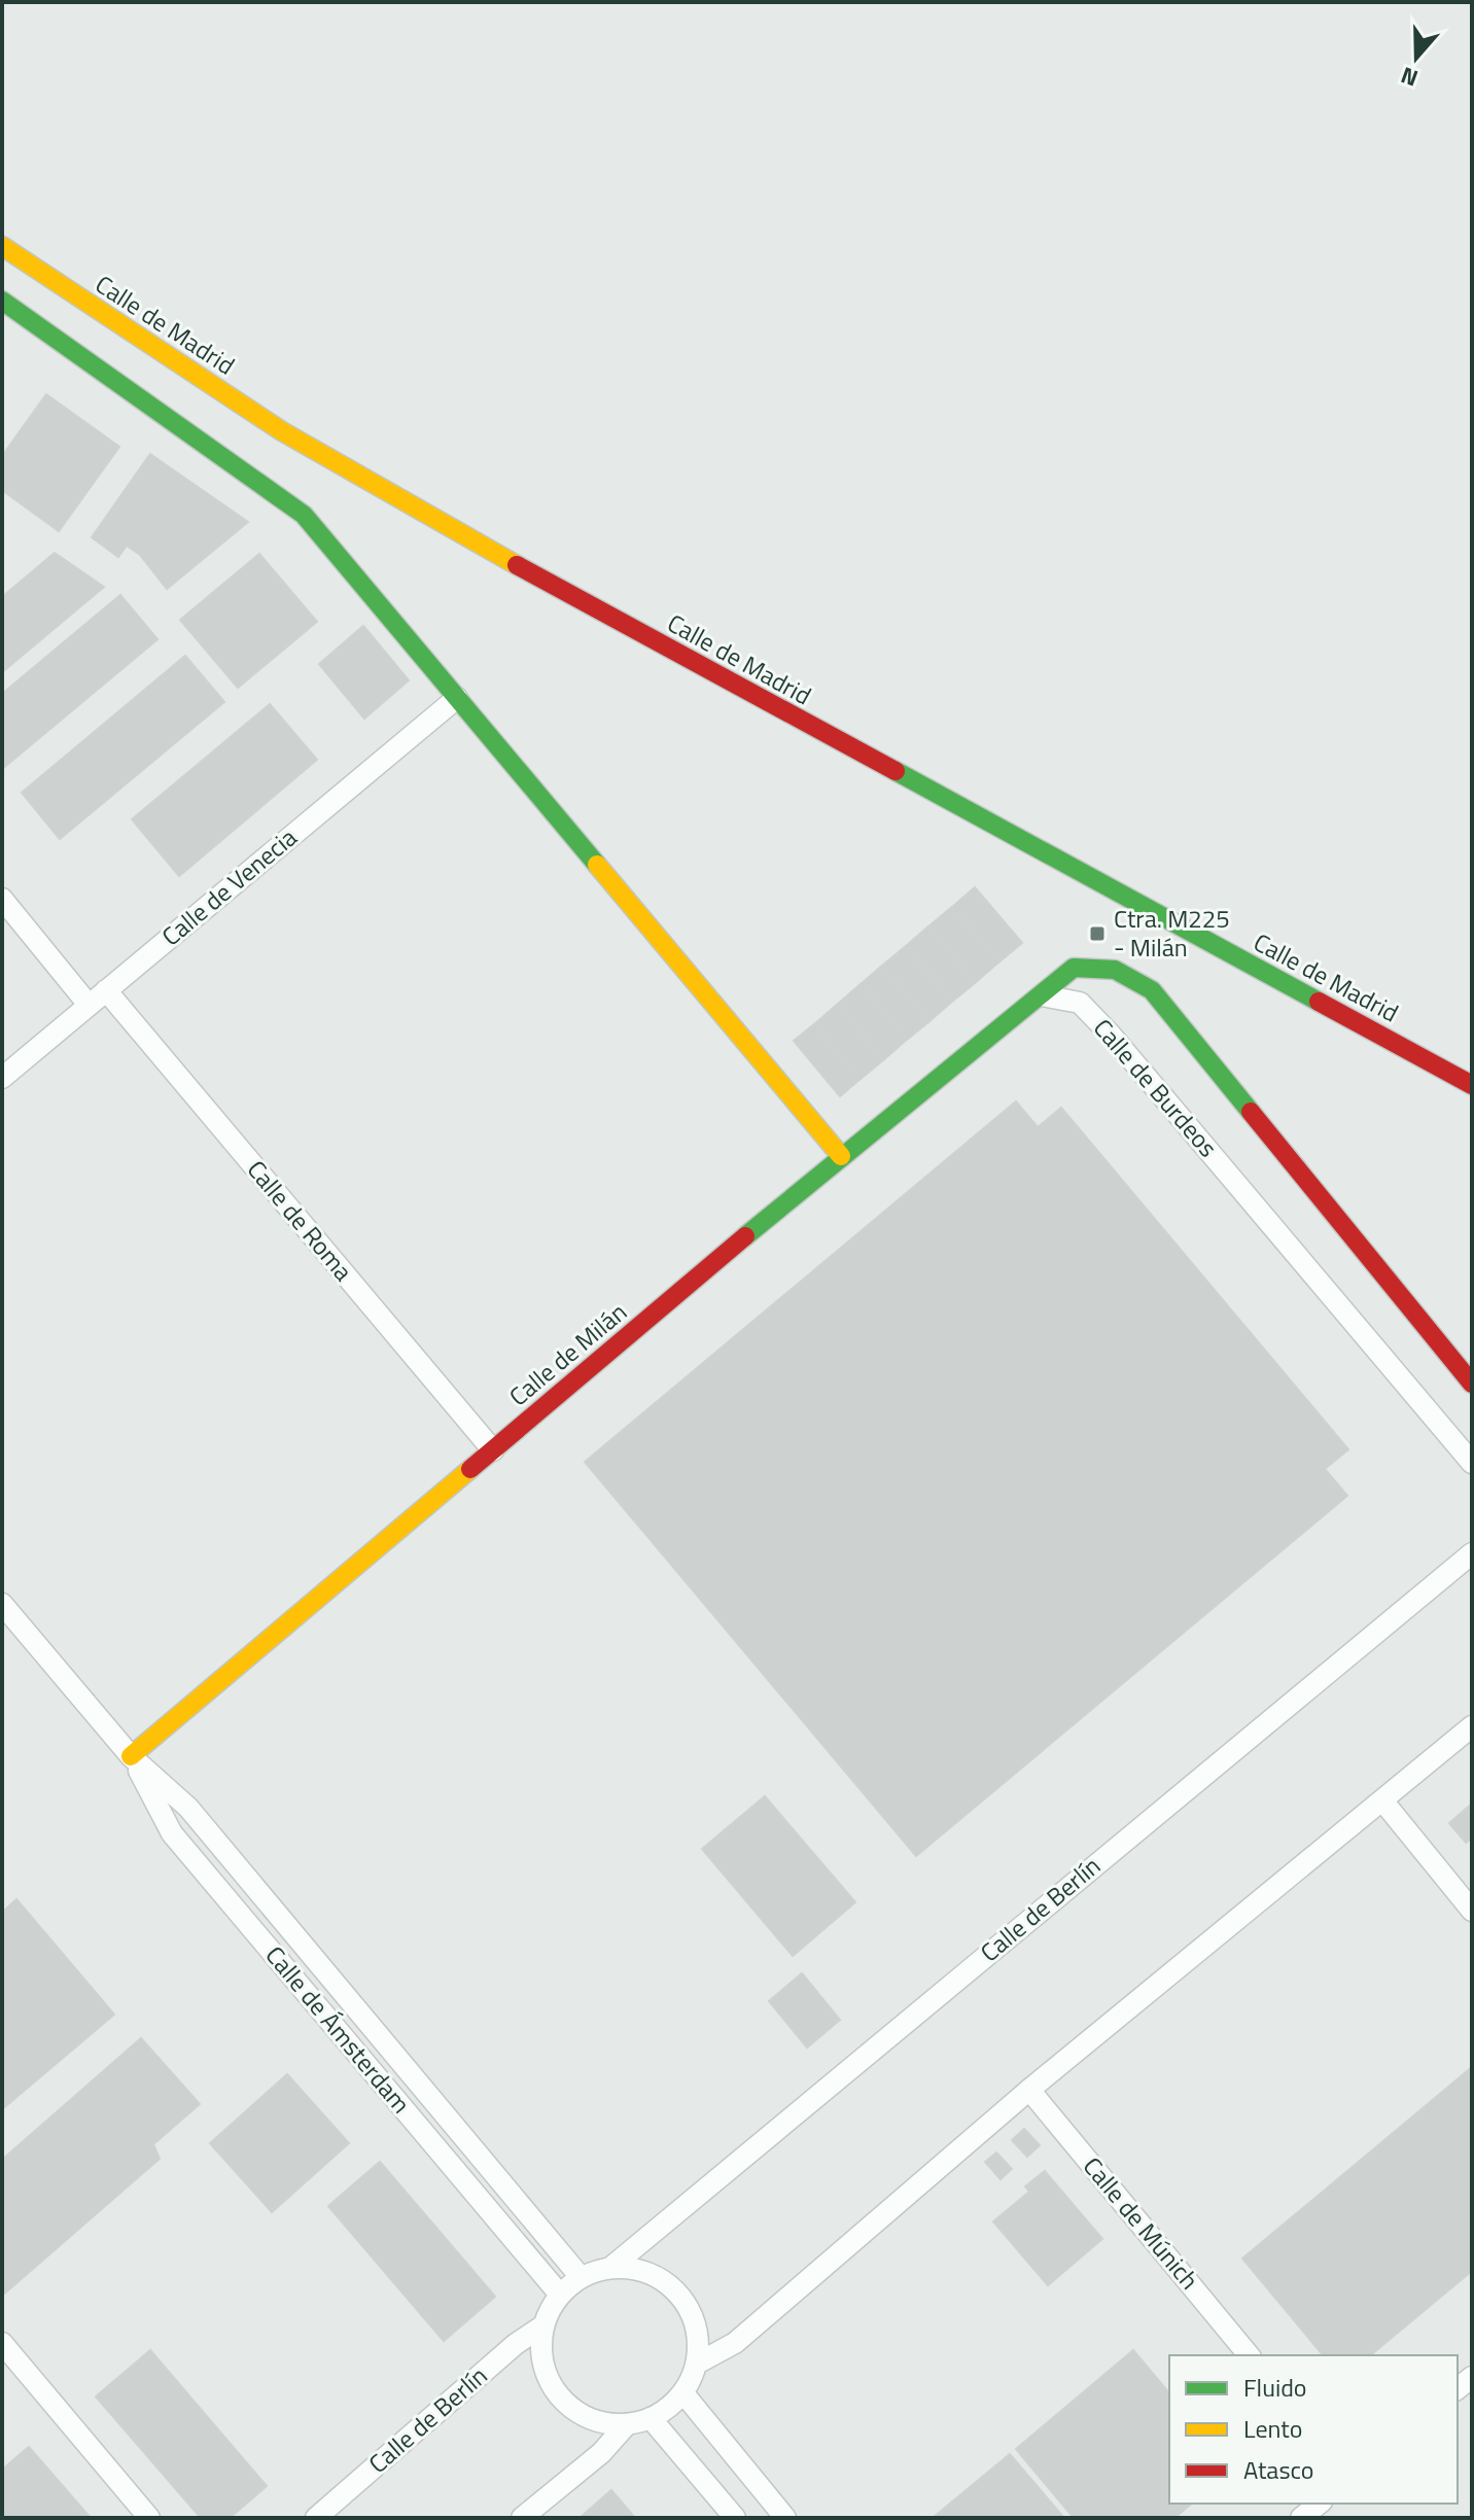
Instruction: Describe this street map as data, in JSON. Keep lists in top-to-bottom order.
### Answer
{
  "streets": {
    "street": [
      "Calle de Madrid",
      "Calle de Venecia",
      "Calle de Burdeos",
      "Calle de Roma",
      "Calle de Milán",
      "Calle de Berlín",
      "Calle de Ámsterdam",
      "Calle de Múnich"
    ]
  },
  "crossings": [
    ["Calle de Venecia", "Calle de Roma"],
    ["Calle de Burdeos", "Calle de Milán"],
    ["Calle de Roma", "Calle de Milán"],
    ["Calle de Milán", "Calle de Ámsterdam"],
    ["Calle de Berlín", "Calle de Ámsterdam"]
  ],
  "places": {
    "transit": ["Ctra. M225 - Milán"]
  },
  "legend": ["Fluido", "Lento", "Atasco"],
  "north": "bottom"
}
